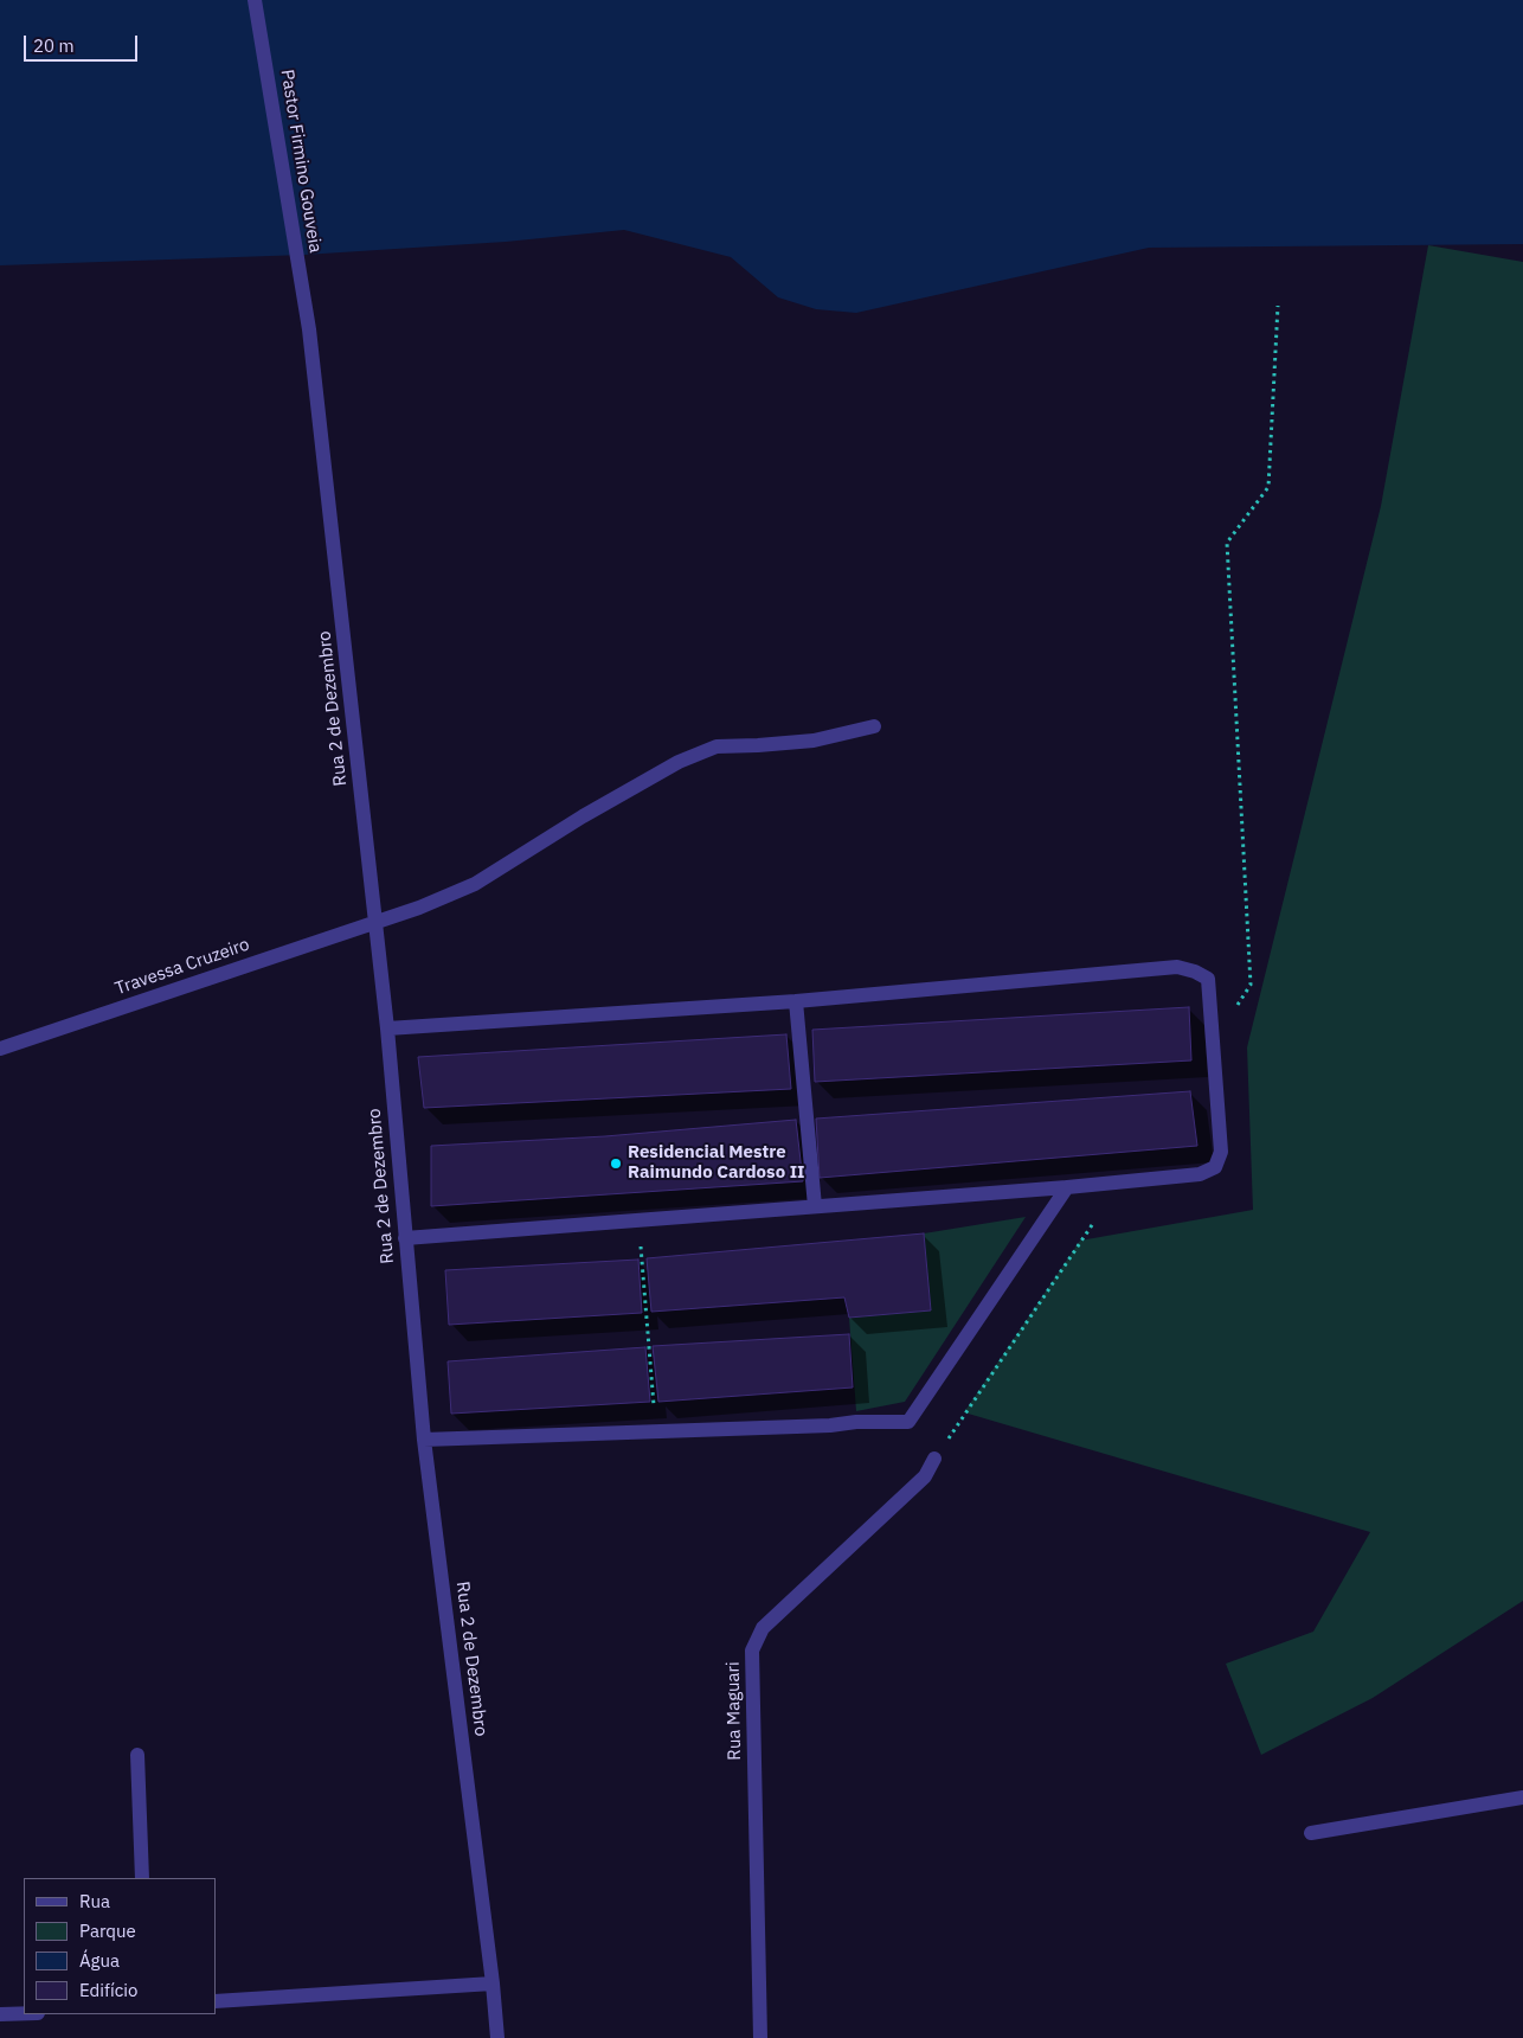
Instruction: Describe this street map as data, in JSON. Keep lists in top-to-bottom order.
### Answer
{
  "streets": {
    "street": [
      "Pastor Firmino Gouveia",
      "Rua 2 de Dezembro",
      "Travessa Cruzeiro",
      "Rua Maguari"
    ]
  },
  "crossings": [
    ["Pastor Firmino Gouveia", "Rua 2 de Dezembro"],
    ["Rua 2 de Dezembro", "Travessa Cruzeiro"]
  ],
  "places": ["Residencial Mestre Raimundo Cardoso II"],
  "legend": [
    "Rua",
    "Parque",
    "Água",
    "Edifício"
  ],
  "scale_bar": "20 m"
}
